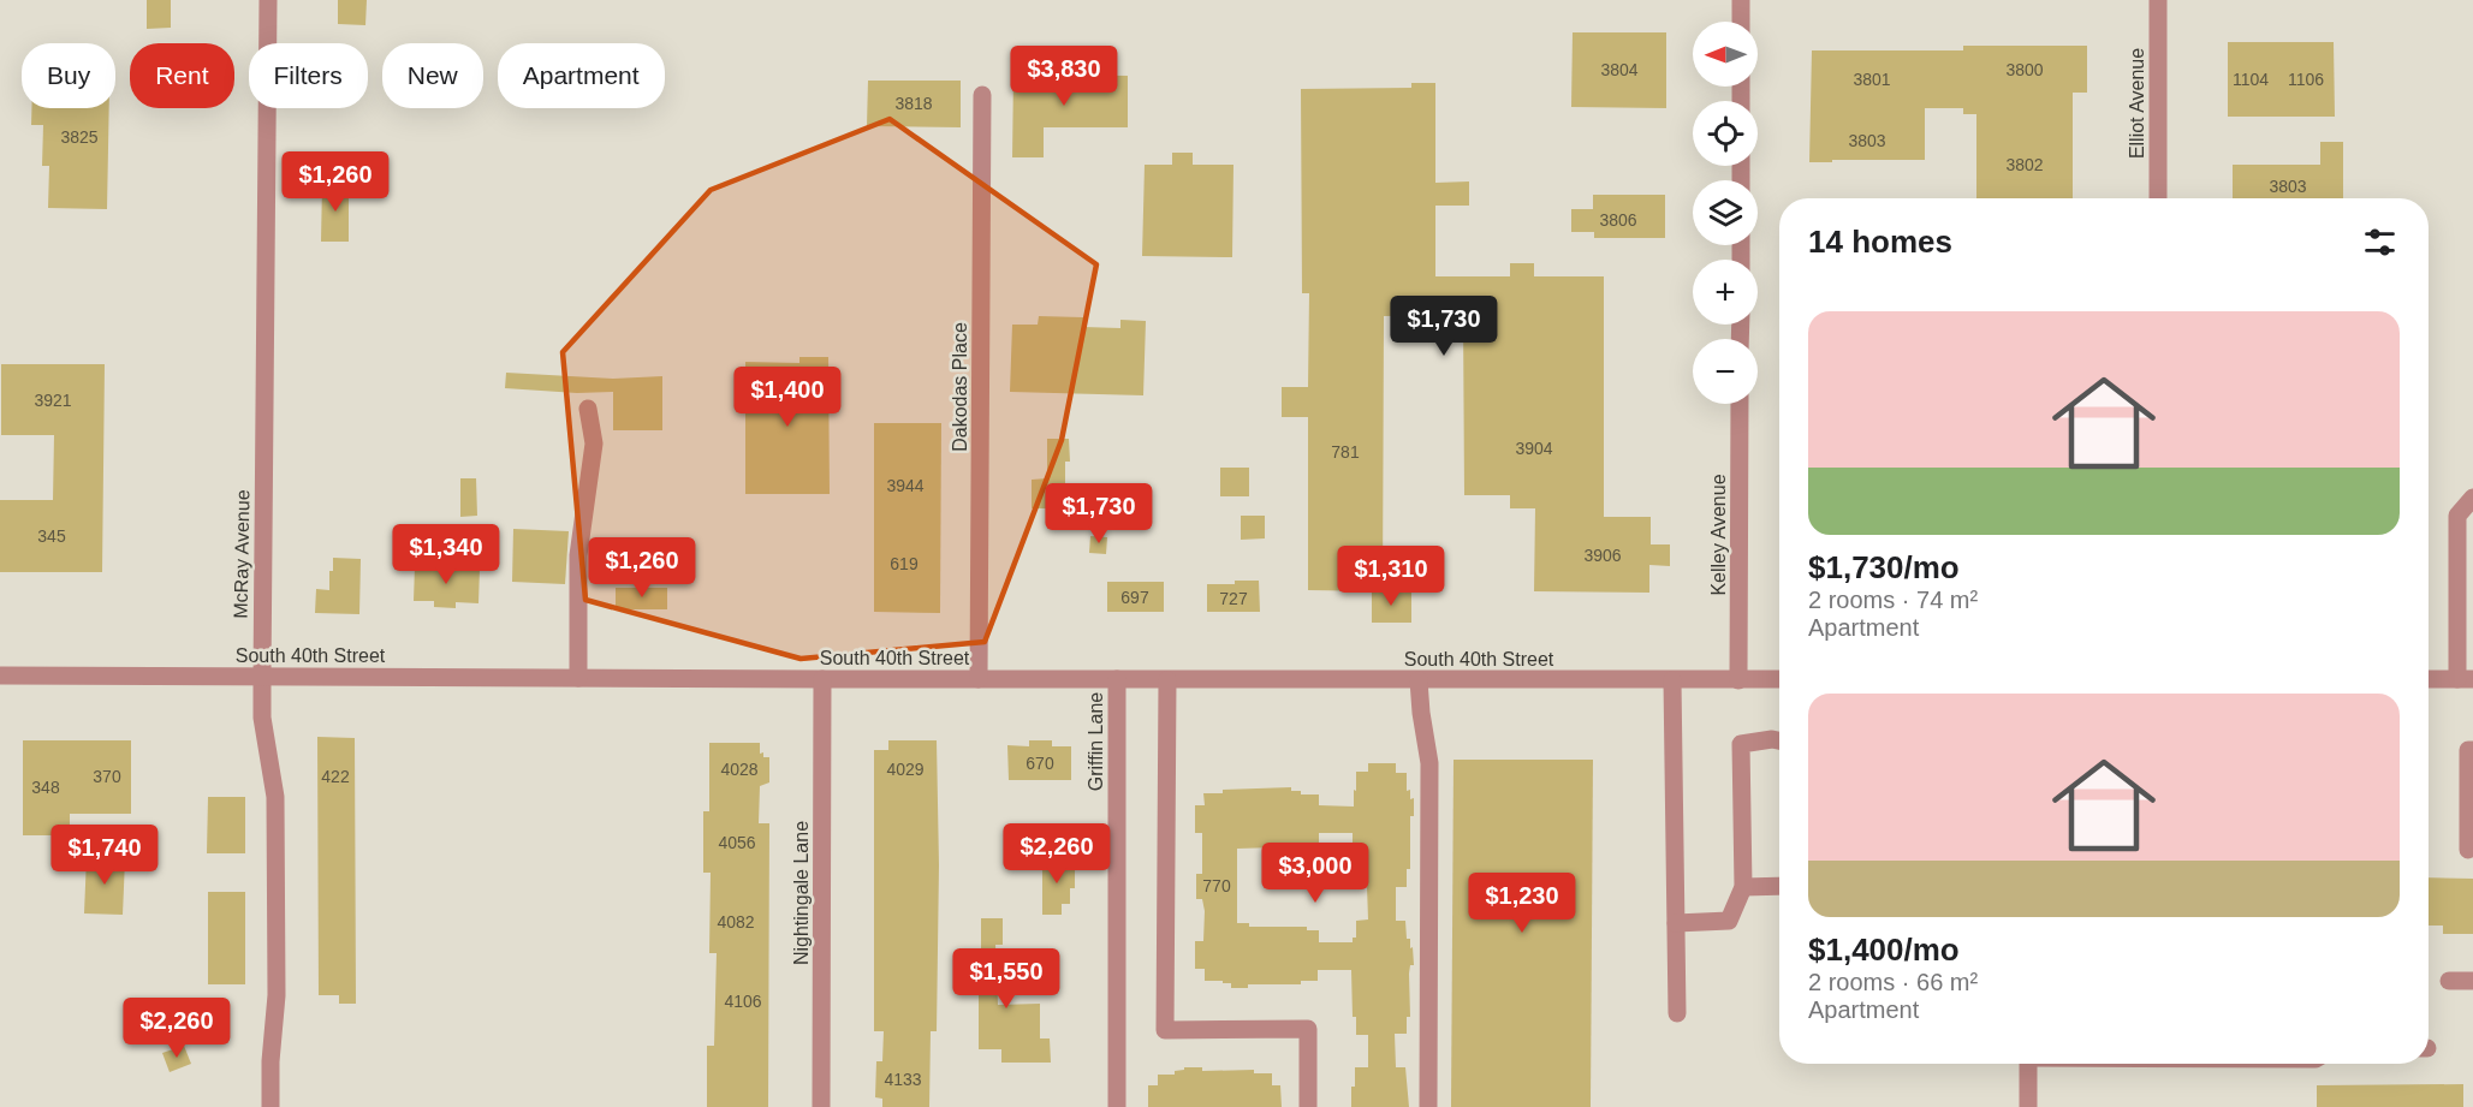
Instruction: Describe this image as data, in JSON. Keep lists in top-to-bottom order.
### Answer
{
  "streets": {
    "street": [
      "Elliot Avenue",
      "Dakodas Place",
      "Kelley Avenue",
      "McRay Avenue",
      "South 40th Street",
      "Griffin Lane",
      "Nightingale Lane"
    ]
  },
  "crossings": [
    ["Dakodas Place", "South 40th Street"],
    ["Kelley Avenue", "South 40th Street"],
    ["McRay Avenue", "South 40th Street"],
    ["South 40th Street", "Griffin Lane"],
    ["South 40th Street", "Nightingale Lane"]
  ],
  "house_numbers": [
    "3804",
    "3800",
    "3801",
    "1104",
    "1106",
    "3818",
    "3825",
    "3803",
    "3802",
    "3803",
    "3806",
    "3921",
    "3904",
    "781",
    "3944",
    "345",
    "3906",
    "619",
    "697",
    "727",
    "670",
    "4028",
    "4029",
    "370",
    "422",
    "348",
    "4056",
    "770",
    "4082",
    "4106",
    "4133"
  ],
  "north": "left",
  "page": {
    "map_buttons": ["+", "−"],
    "chip": [
      "Buy",
      "Rent",
      "Filters",
      "New",
      "Apartment"
    ],
    "price": [
      "$3,830",
      "$1,260",
      "$1,730",
      "$1,400",
      "$1,730",
      "$1,340",
      "$1,260",
      "$1,310",
      "$2,260",
      "$1,740",
      "$3,000",
      "$1,230",
      "$1,550",
      "$2,260"
    ],
    "heading": "14 homes",
    "list": [
      {
        "name": "$1,730/mo",
        "note": "2 rooms · 74 m² · Apartment"
      },
      {
        "name": "$1,400/mo",
        "note": "2 rooms · 66 m² · Apartment"
      }
    ]
  }
}
